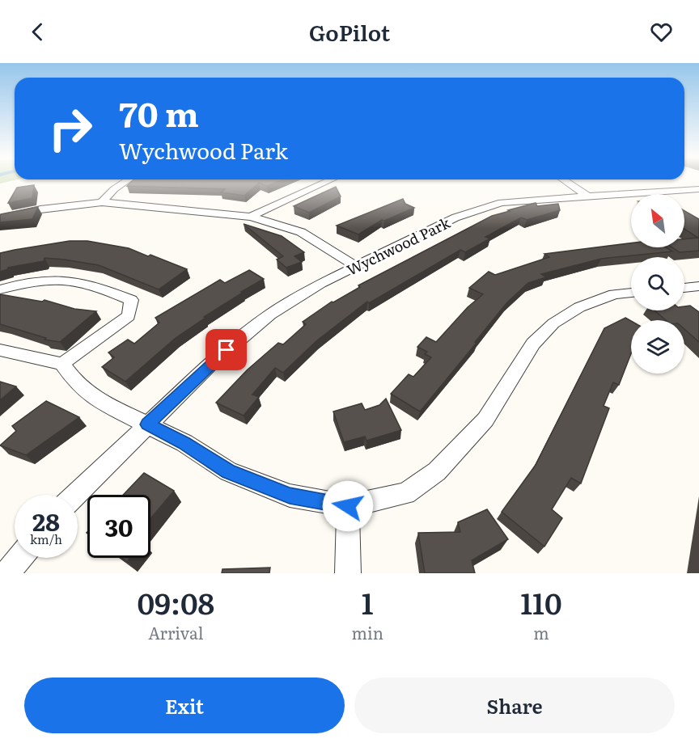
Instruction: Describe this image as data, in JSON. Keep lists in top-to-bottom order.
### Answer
{
  "streets": {
    "street": ["Wychwood Park"]
  },
  "north": "top left",
  "page": {
    "header": "GoPilot",
    "turn": ["70 m", "Wychwood Park"],
    "speed": "28 km/h",
    "limit": "30",
    "eta": [
      "09:08",
      "Arrival",
      "1",
      "min",
      "110",
      "m"
    ],
    "buttons": ["Exit", "Share"]
  }
}
